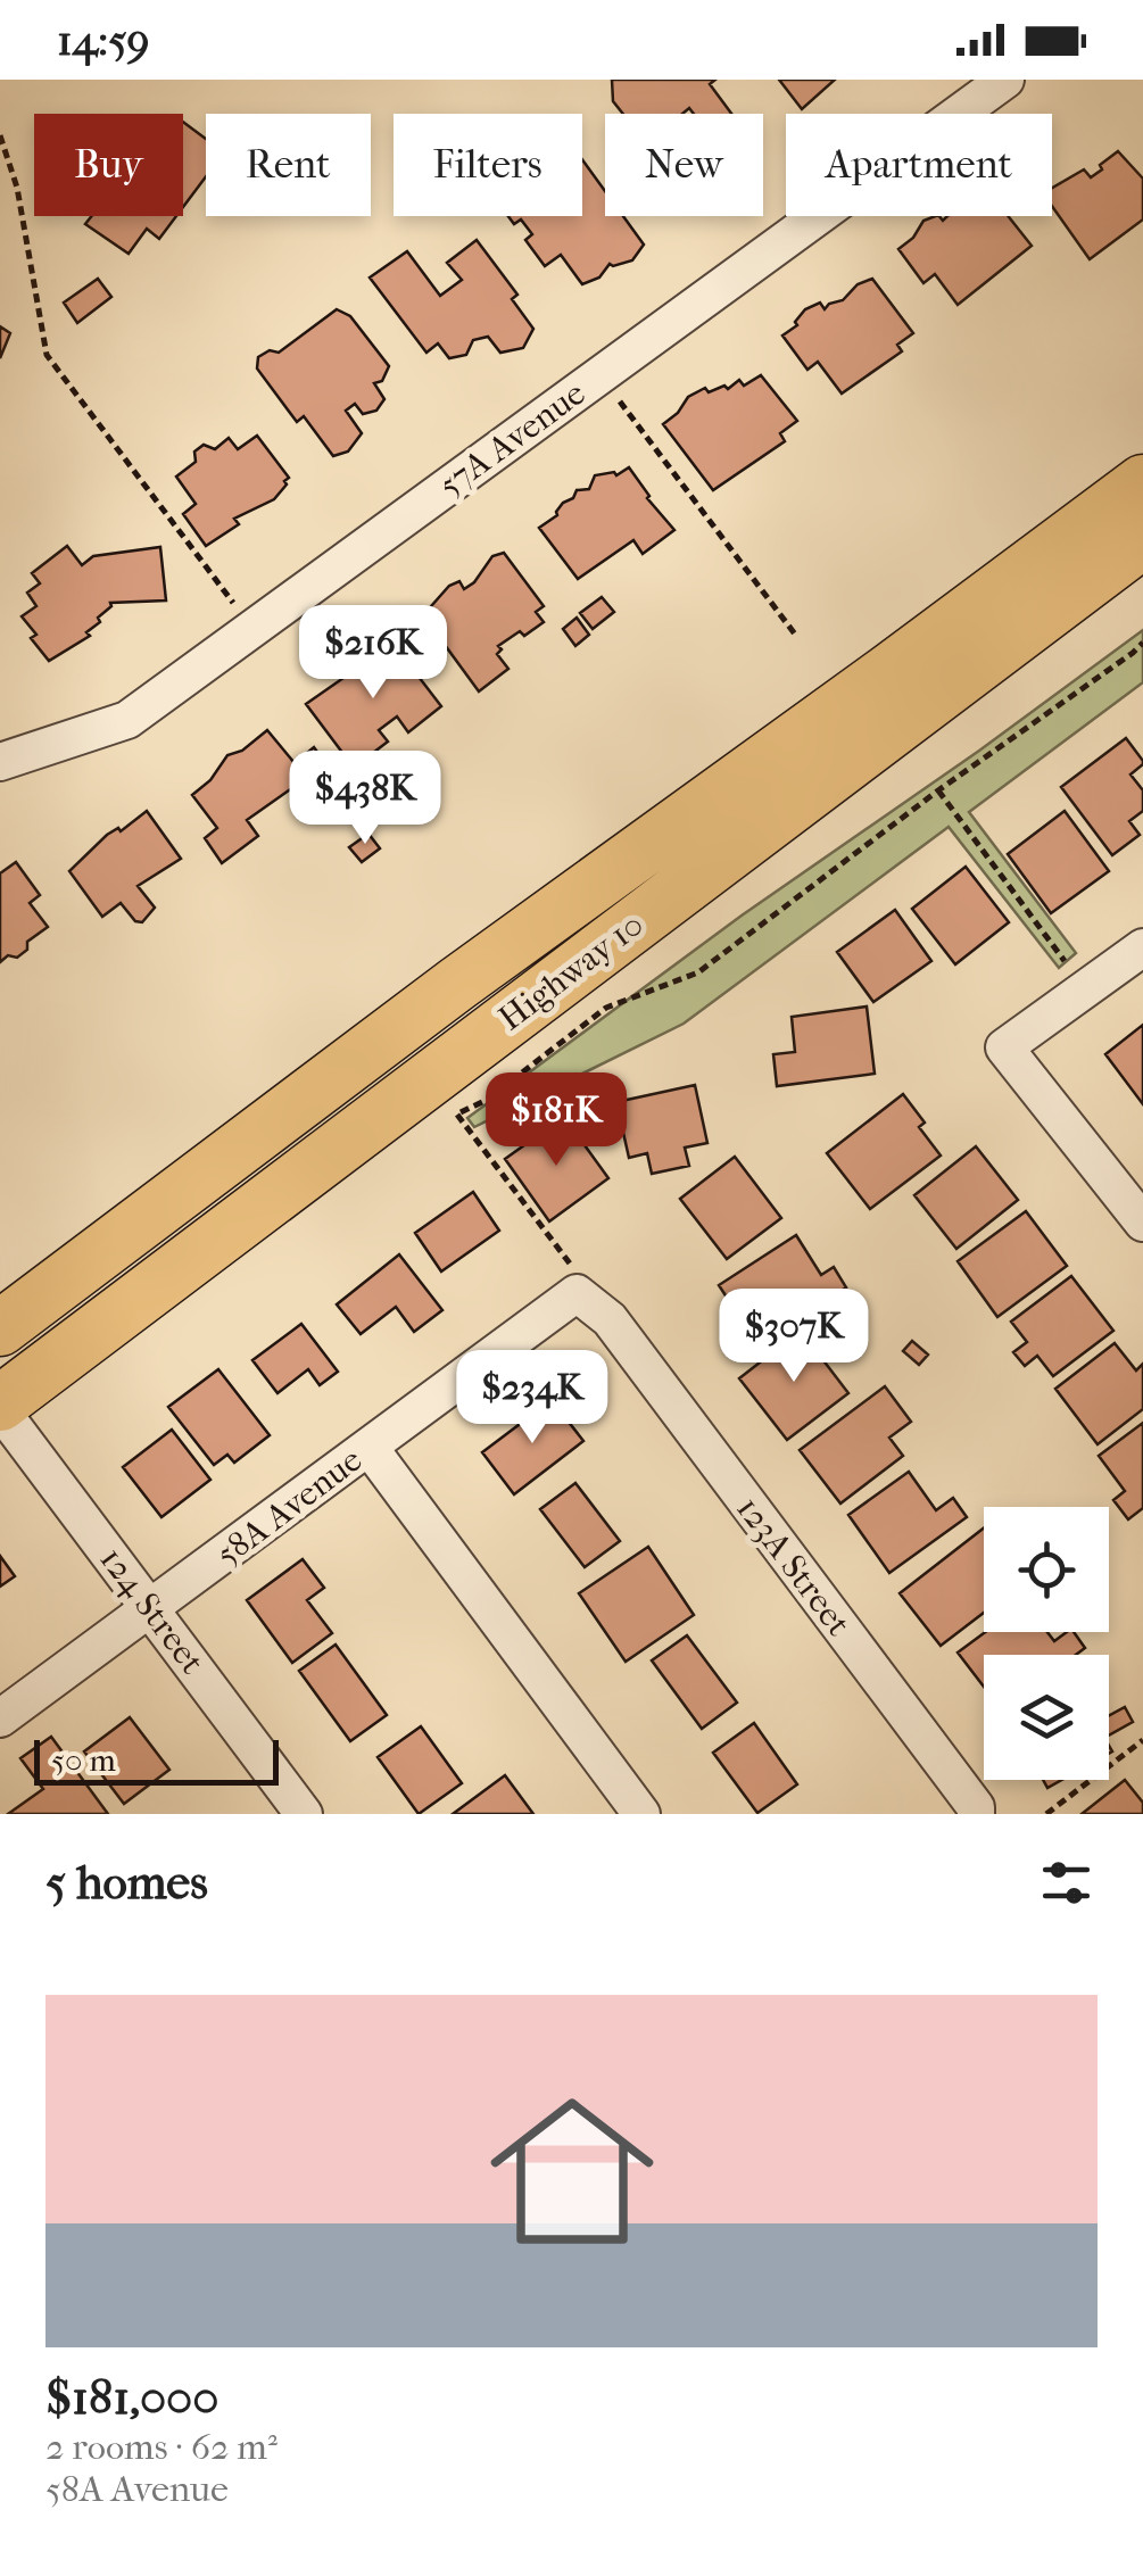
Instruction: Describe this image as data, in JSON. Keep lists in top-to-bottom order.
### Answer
{
  "streets": {
    "highway": ["Highway 10"],
    "street": [
      "57A Avenue",
      "58A Avenue",
      "123A Street",
      "124 Street"
    ]
  },
  "crossings": [
    ["Highway 10", "124 Street"],
    ["58A Avenue", "123A Street"],
    ["58A Avenue", "124 Street"]
  ],
  "scale_bar": "50 m",
  "page": {
    "status": "14:59",
    "chip": [
      "Buy",
      "Rent",
      "Filters",
      "New",
      "Apartment"
    ],
    "price": [
      "$216K",
      "$438K",
      "$181K",
      "$307K",
      "$234K"
    ],
    "scale": "50 m",
    "heading": "5 homes",
    "list": [
      {
        "name": "$181,000",
        "note": "2 rooms · 62 m² · 58A Avenue"
      }
    ]
  }
}
